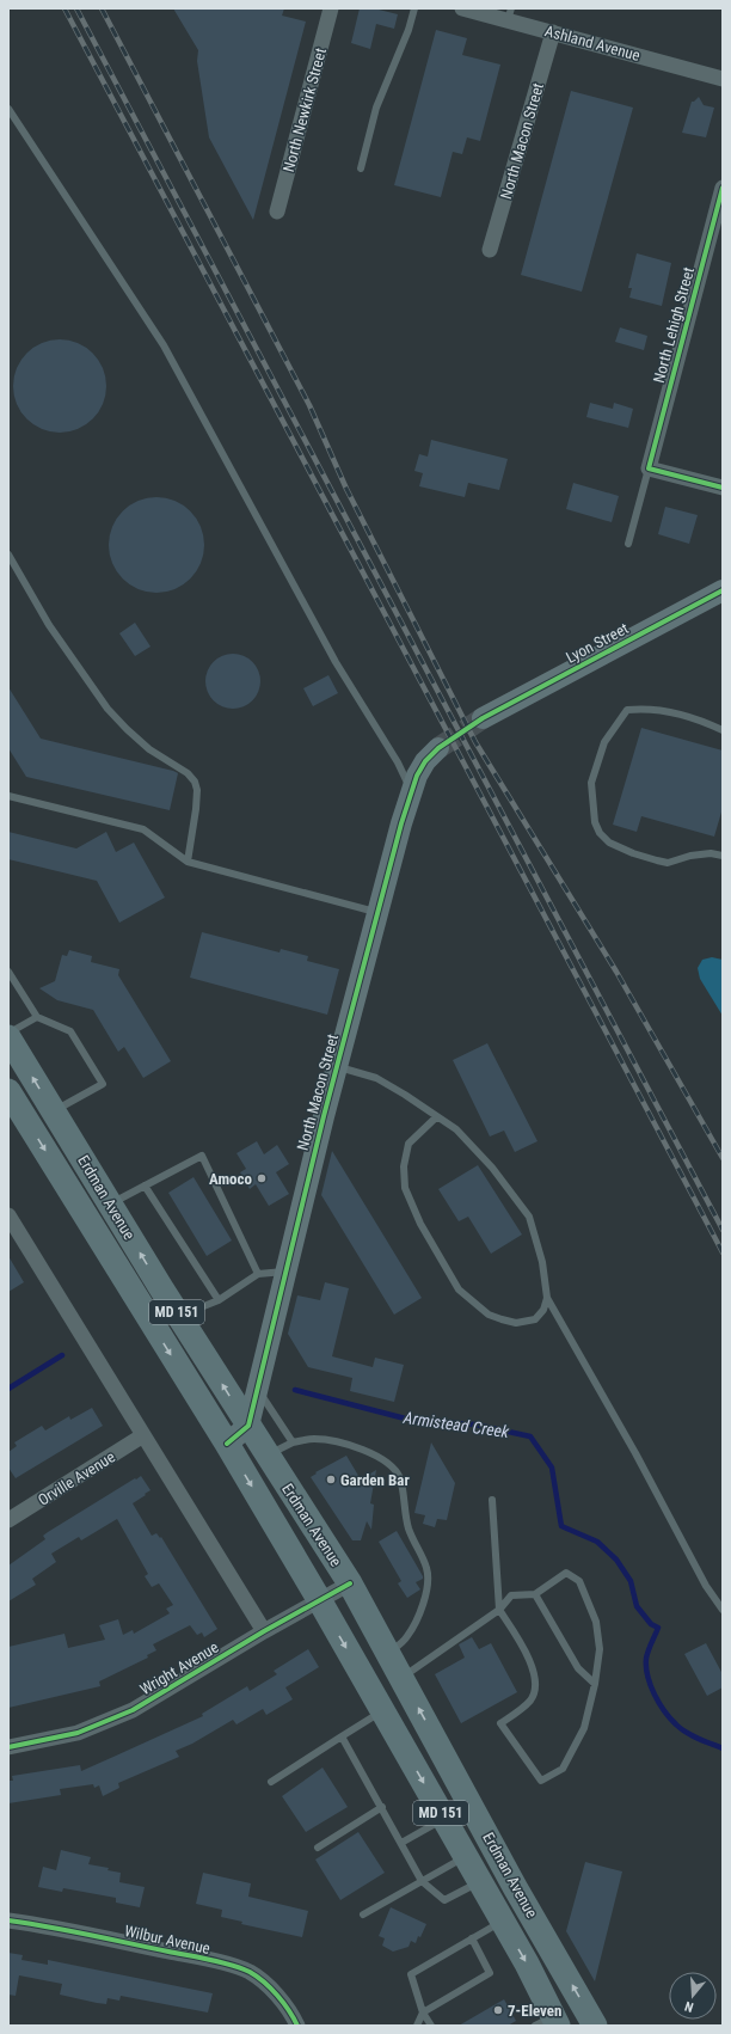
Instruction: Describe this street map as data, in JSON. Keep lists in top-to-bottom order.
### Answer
{
  "streets": {
    "main road": ["Erdman Avenue", "MD 151"],
    "street": [
      "Ashland Avenue",
      "North Newkirk Street",
      "North Macon Street",
      "North Lehigh Street",
      "Lyon Street",
      "Orville Avenue",
      "Wright Avenue",
      "Wilbur Avenue"
    ]
  },
  "crossings": [
    ["Ashland Avenue", "North Macon Street"],
    ["North Macon Street", "Erdman Avenue"],
    ["Erdman Avenue", "Wright Avenue"]
  ],
  "water": ["Armistead Creek"],
  "places": ["Amoco", "Garden Bar", "7-Eleven"],
  "north": "bottom"
}
